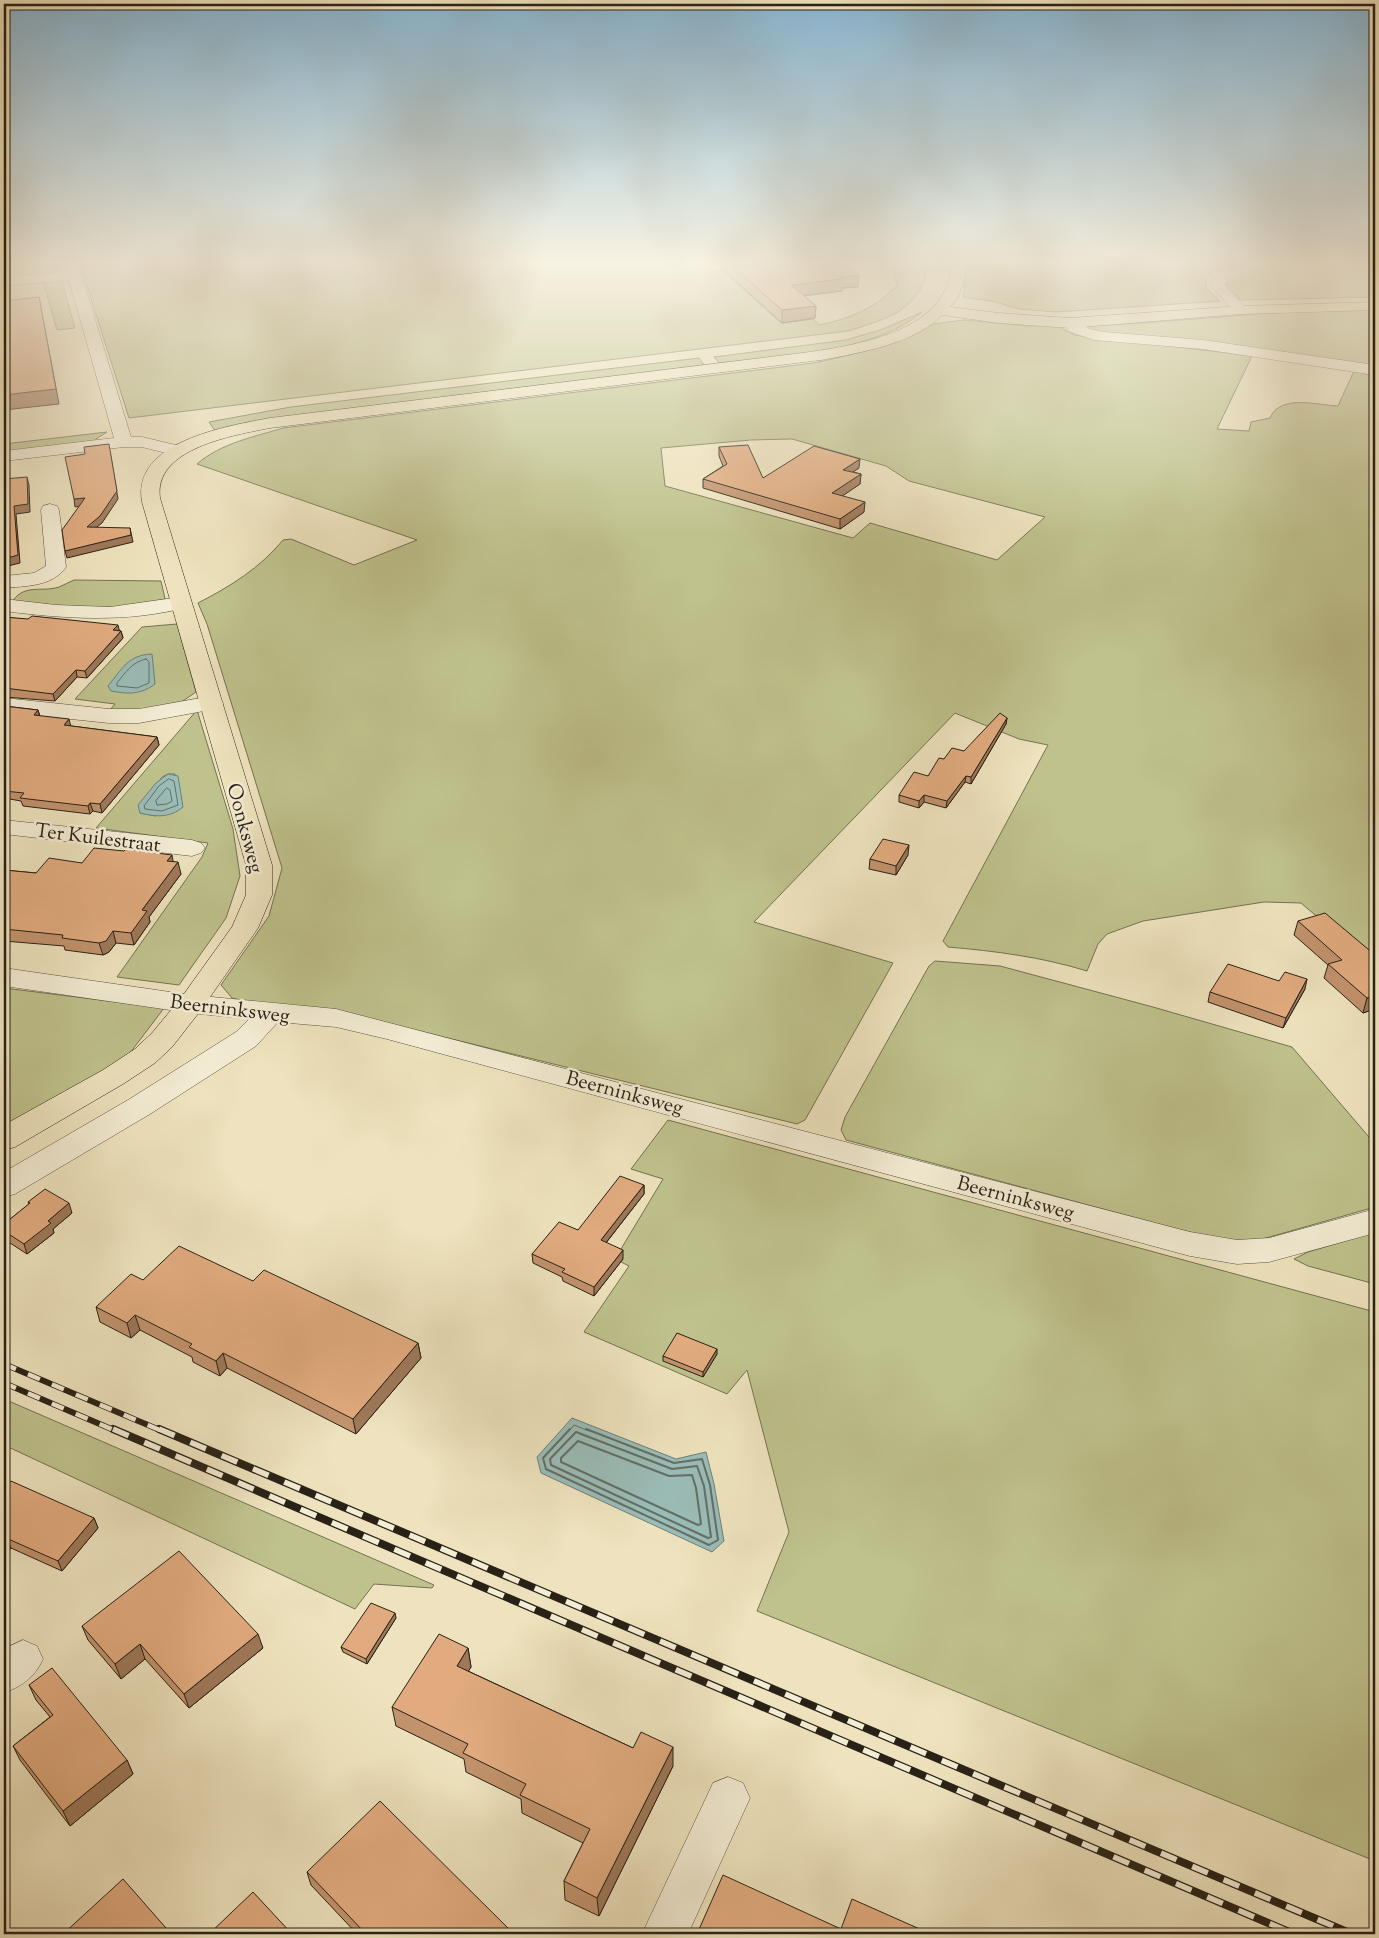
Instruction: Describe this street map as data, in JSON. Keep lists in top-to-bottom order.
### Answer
{
  "streets": {
    "main road": ["Oonksweg"],
    "street": ["Ter Kuilestraat", "Beerninksweg"]
  },
  "crossings": [
    ["Oonksweg", "Beerninksweg"]
  ]
}
